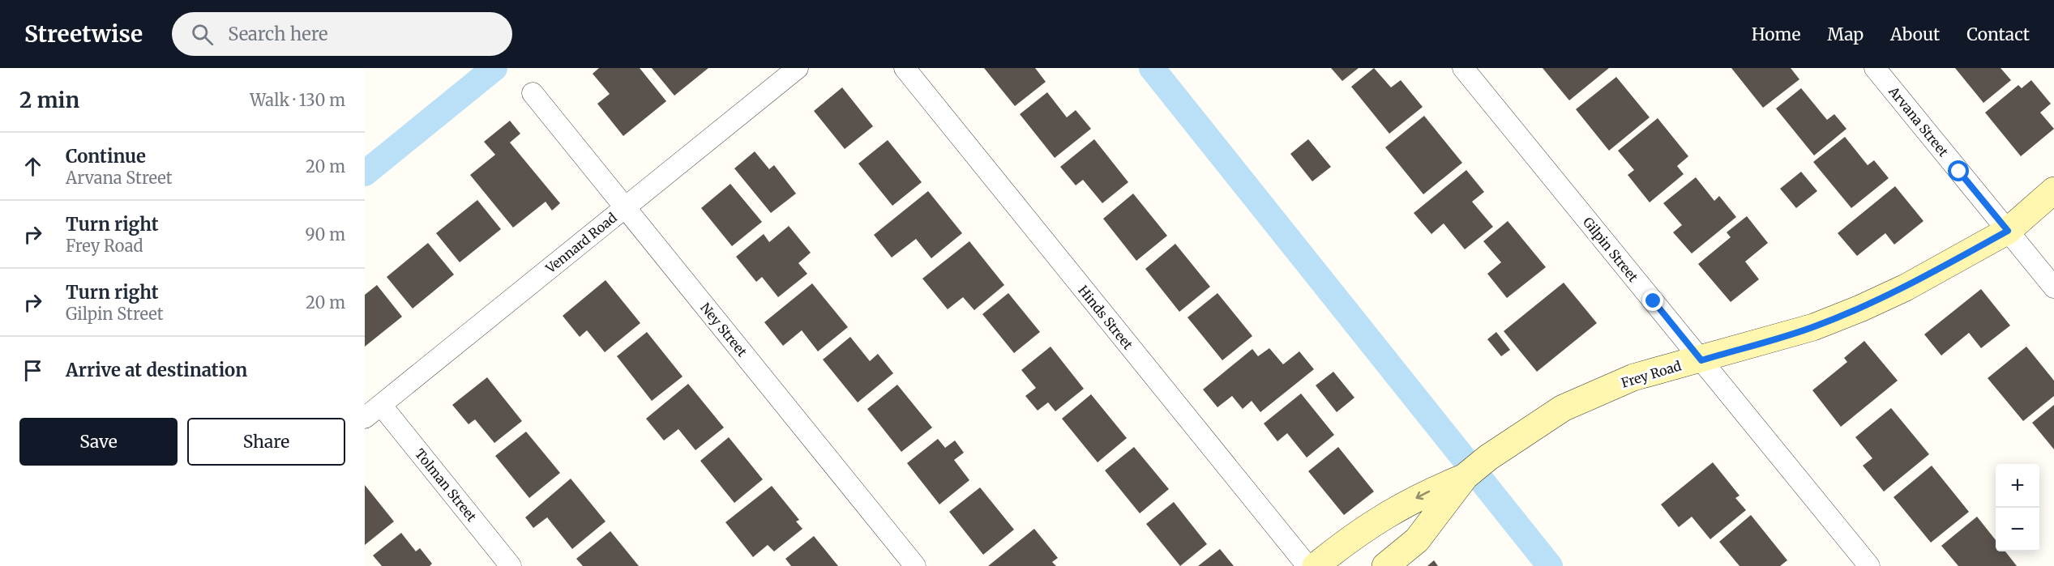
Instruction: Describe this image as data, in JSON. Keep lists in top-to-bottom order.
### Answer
{
  "streets": {
    "street": [
      "Arvana Street",
      "Vennard Road",
      "Gilpin Street",
      "Hinds Street",
      "Ney Street",
      "Frey Road",
      "Tolman Street"
    ]
  },
  "crossings": [
    ["Arvana Street", "Frey Road"],
    ["Vennard Road", "Ney Street"],
    ["Vennard Road", "Tolman Street"],
    ["Gilpin Street", "Frey Road"]
  ],
  "page": {
    "header": "Streetwise",
    "search": "Search here",
    "nav": [
      "Home",
      "Map",
      "About",
      "Contact"
    ],
    "heading": ["2 min", "Walk · 130 m"],
    "list": [
      ["Continue", "Arvana Street", "20 m"],
      ["Turn right", "Frey Road", "90 m"],
      ["Turn right", "Gilpin Street", "20 m"],
      "Arrive at destination"
    ],
    "buttons": ["Save", "Share"],
    "map_buttons": ["+", "−"]
  }
}
